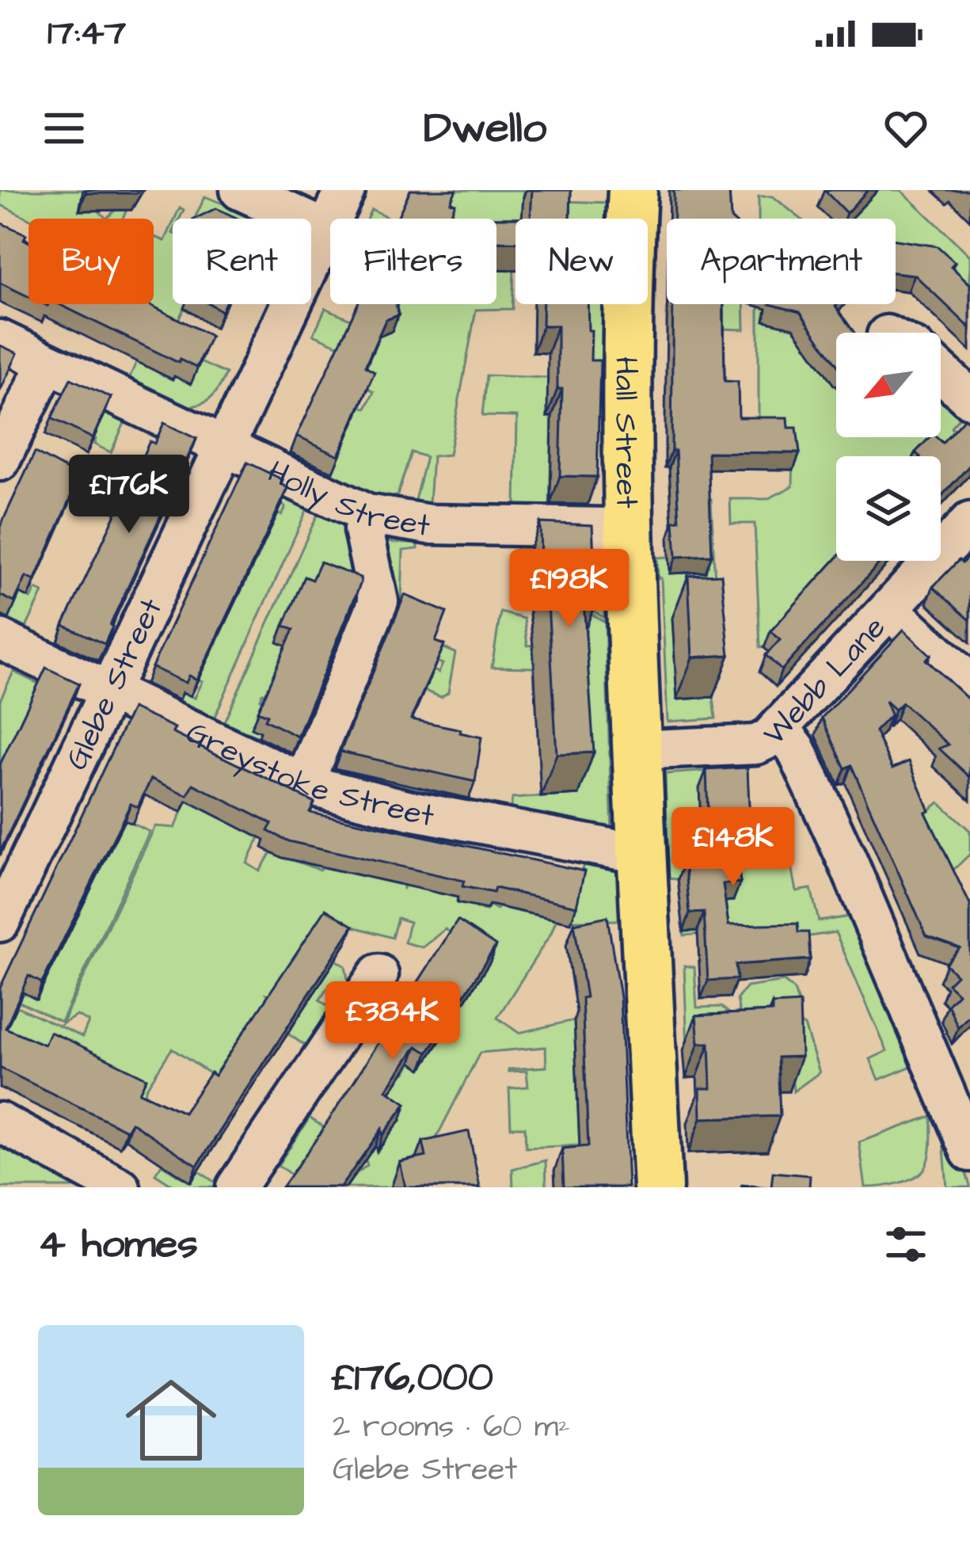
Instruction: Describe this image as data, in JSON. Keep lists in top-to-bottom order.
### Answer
{
  "streets": {
    "main road": ["Hall Street"],
    "street": [
      "Holly Street",
      "Webb Lane",
      "Glebe Street",
      "Greystoke Street"
    ]
  },
  "crossings": [
    ["Hall Street", "Webb Lane"],
    ["Hall Street", "Greystoke Street"],
    ["Holly Street", "Glebe Street"],
    ["Glebe Street", "Greystoke Street"]
  ],
  "north": "bottom left",
  "page": {
    "status": "17:47",
    "header": "Dwello",
    "chip": [
      "Buy",
      "Rent",
      "Filters",
      "New",
      "Apartment"
    ],
    "price": [
      "£176K",
      "£198K",
      "£148K",
      "£384K"
    ],
    "heading": "4 homes",
    "list": [
      {
        "name": "£176,000",
        "note": "2 rooms · 60 m² · Glebe Street"
      }
    ]
  }
}
